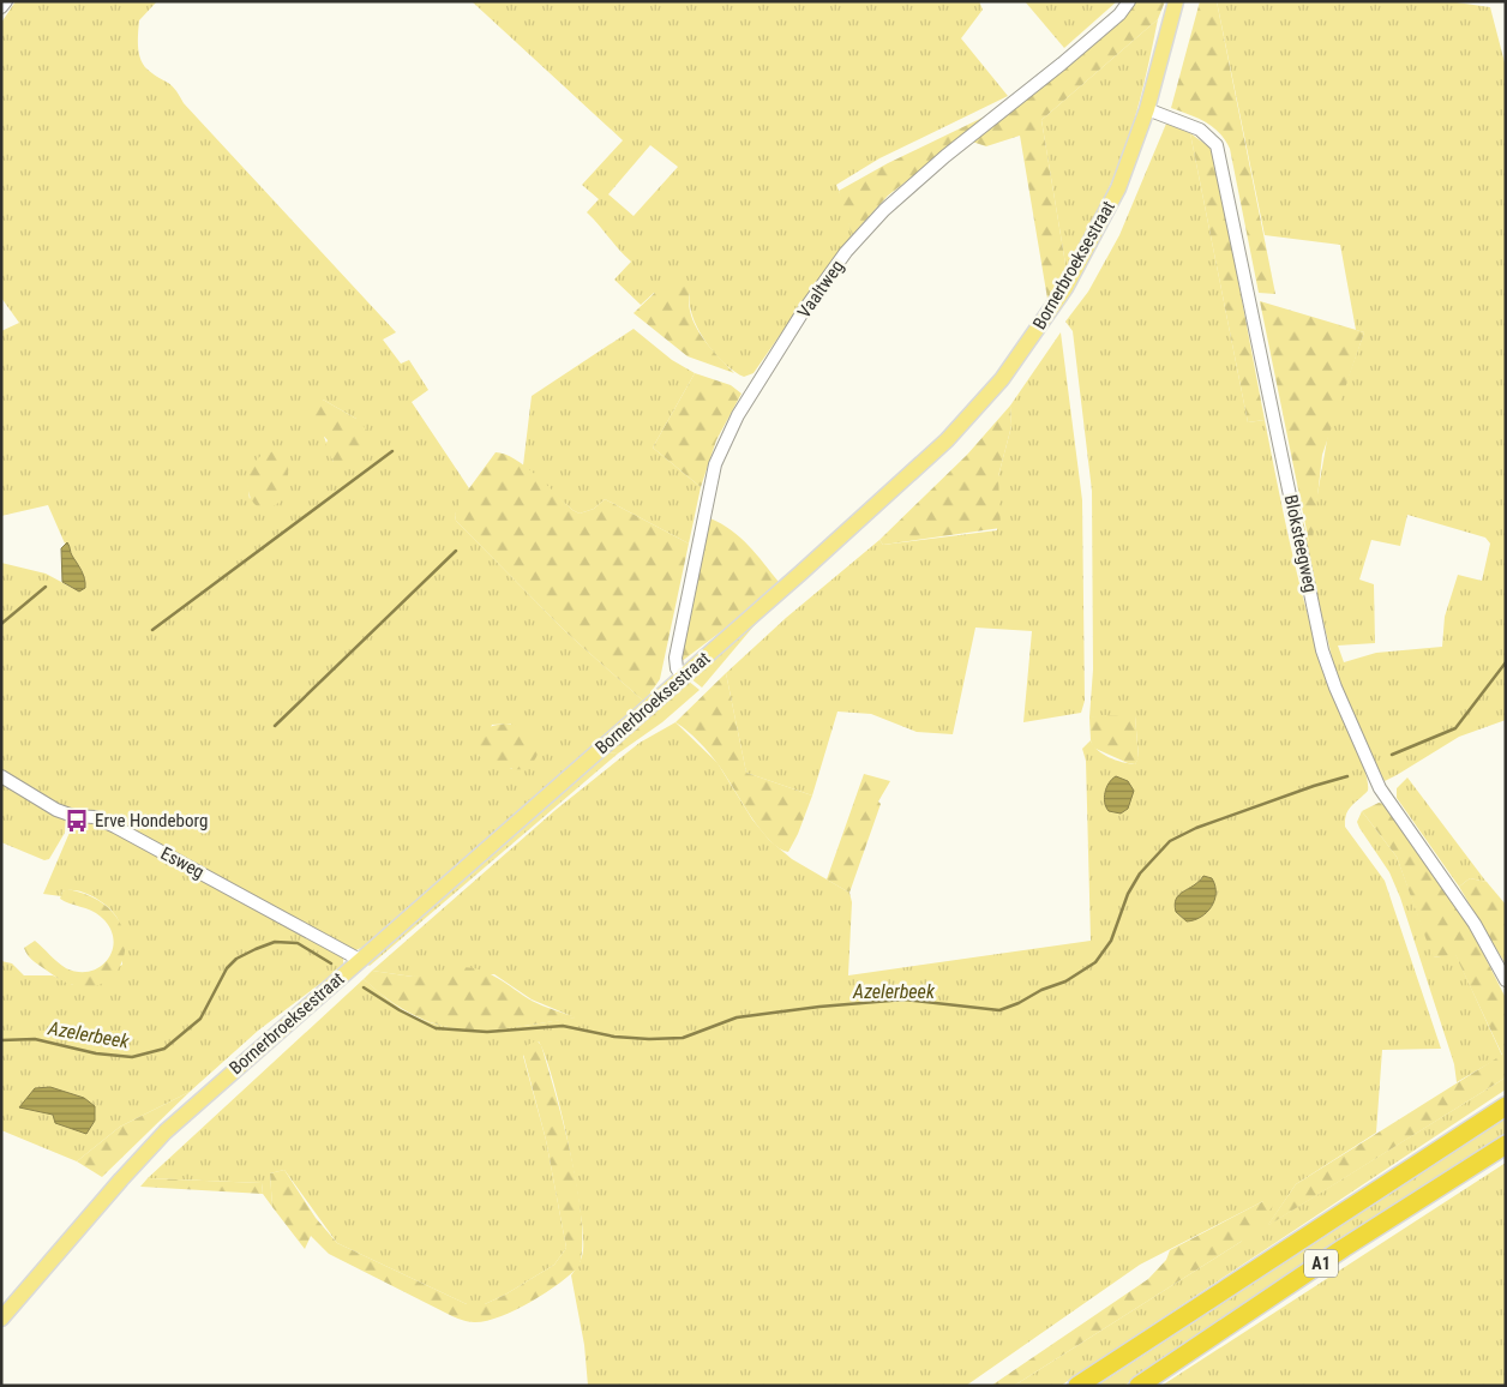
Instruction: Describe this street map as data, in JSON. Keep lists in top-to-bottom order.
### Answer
{
  "streets": {
    "highway": ["A1"],
    "main road": ["Bornerbroeksestraat"],
    "street": ["Vaaltweg", "Bloksteegweg", "Esweg"]
  },
  "crossings": [
    ["Bornerbroeksestraat", "Vaaltweg"],
    ["Bornerbroeksestraat", "Bloksteegweg"],
    ["Bornerbroeksestraat", "Esweg"]
  ],
  "water": ["Azelerbeek"],
  "places": {
    "bus stop": ["Erve Hondeborg"]
  }
}
